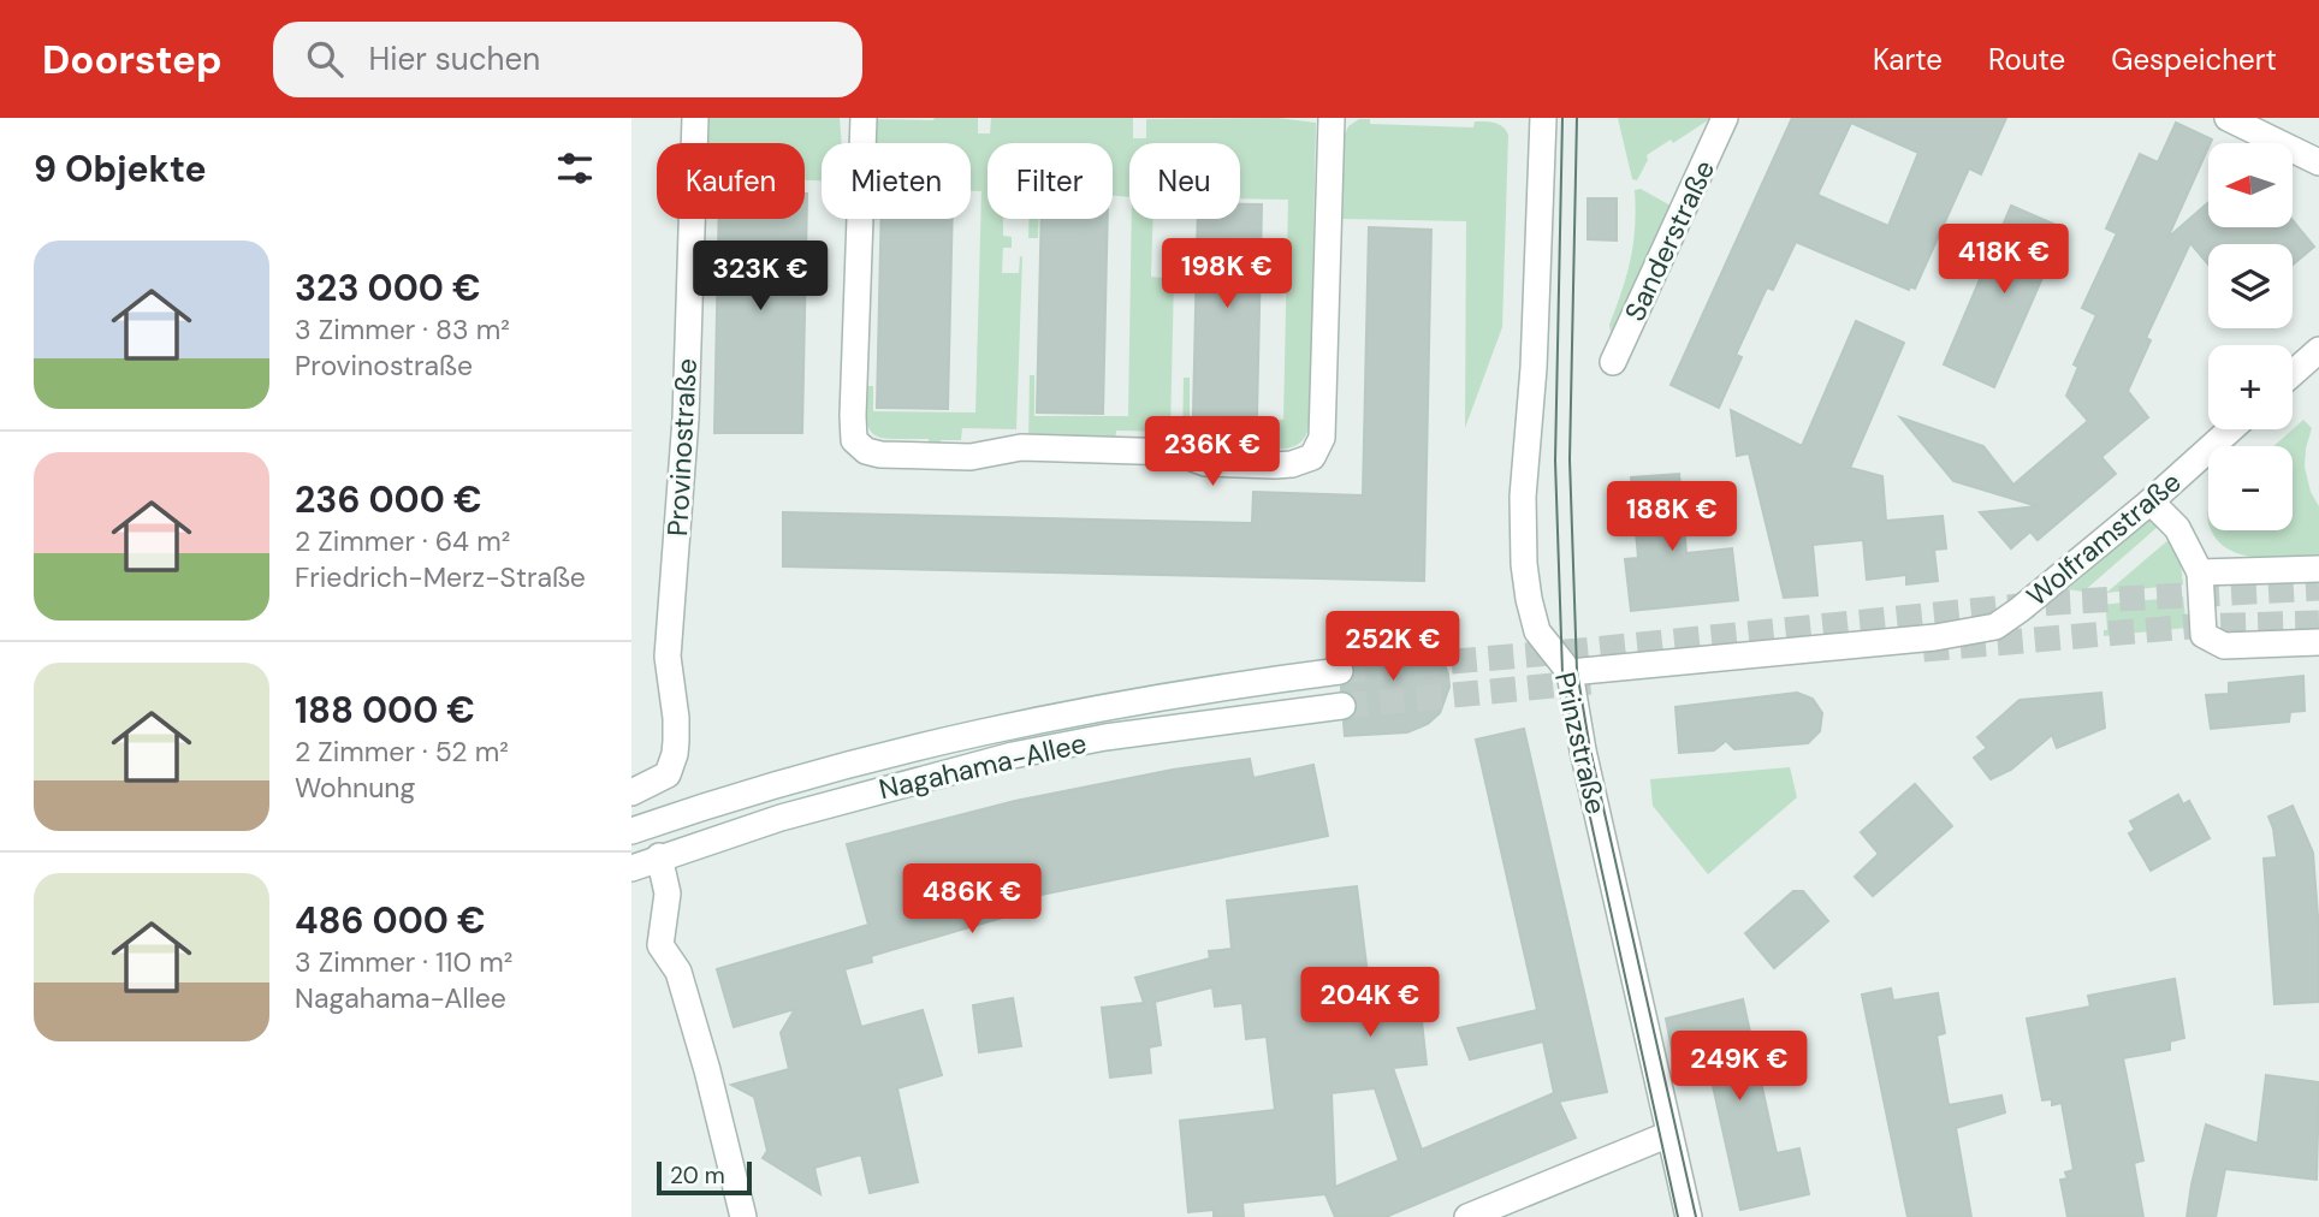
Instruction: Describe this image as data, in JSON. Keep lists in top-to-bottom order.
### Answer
{
  "streets": {
    "street": [
      "Sanderstraße",
      "Provinostraße",
      "Wolframstraße",
      "Prinzstraße",
      "Nagahama-Allee"
    ]
  },
  "crossings": [
    ["Wolframstraße", "Prinzstraße"]
  ],
  "scale_bar": "20 m",
  "north": "left",
  "page": {
    "header": "Doorstep",
    "search": "Hier suchen",
    "nav": ["Karte", "Route", "Gespeichert"],
    "heading": "9 Objekte",
    "map_buttons": ["+", "−"],
    "chip": [
      "Kaufen",
      "Mieten",
      "Filter",
      "Neu"
    ],
    "list": [
      {
        "name": "323 000 €",
        "note": "3 Zimmer · 83 m² · Provinostraße"
      },
      {
        "name": "236 000 €",
        "note": "2 Zimmer · 64 m² · Friedrich-Merz-Straße"
      },
      {
        "name": "188 000 €",
        "note": "2 Zimmer · 52 m² · Wohnung"
      },
      {
        "name": "486 000 €",
        "note": "3 Zimmer · 110 m² · Nagahama-Allee"
      }
    ],
    "price": [
      "418K €",
      "198K €",
      "323K €",
      "236K €",
      "188K €",
      "252K €",
      "486K €",
      "204K €",
      "249K €"
    ],
    "scale": "20 m"
  }
}
